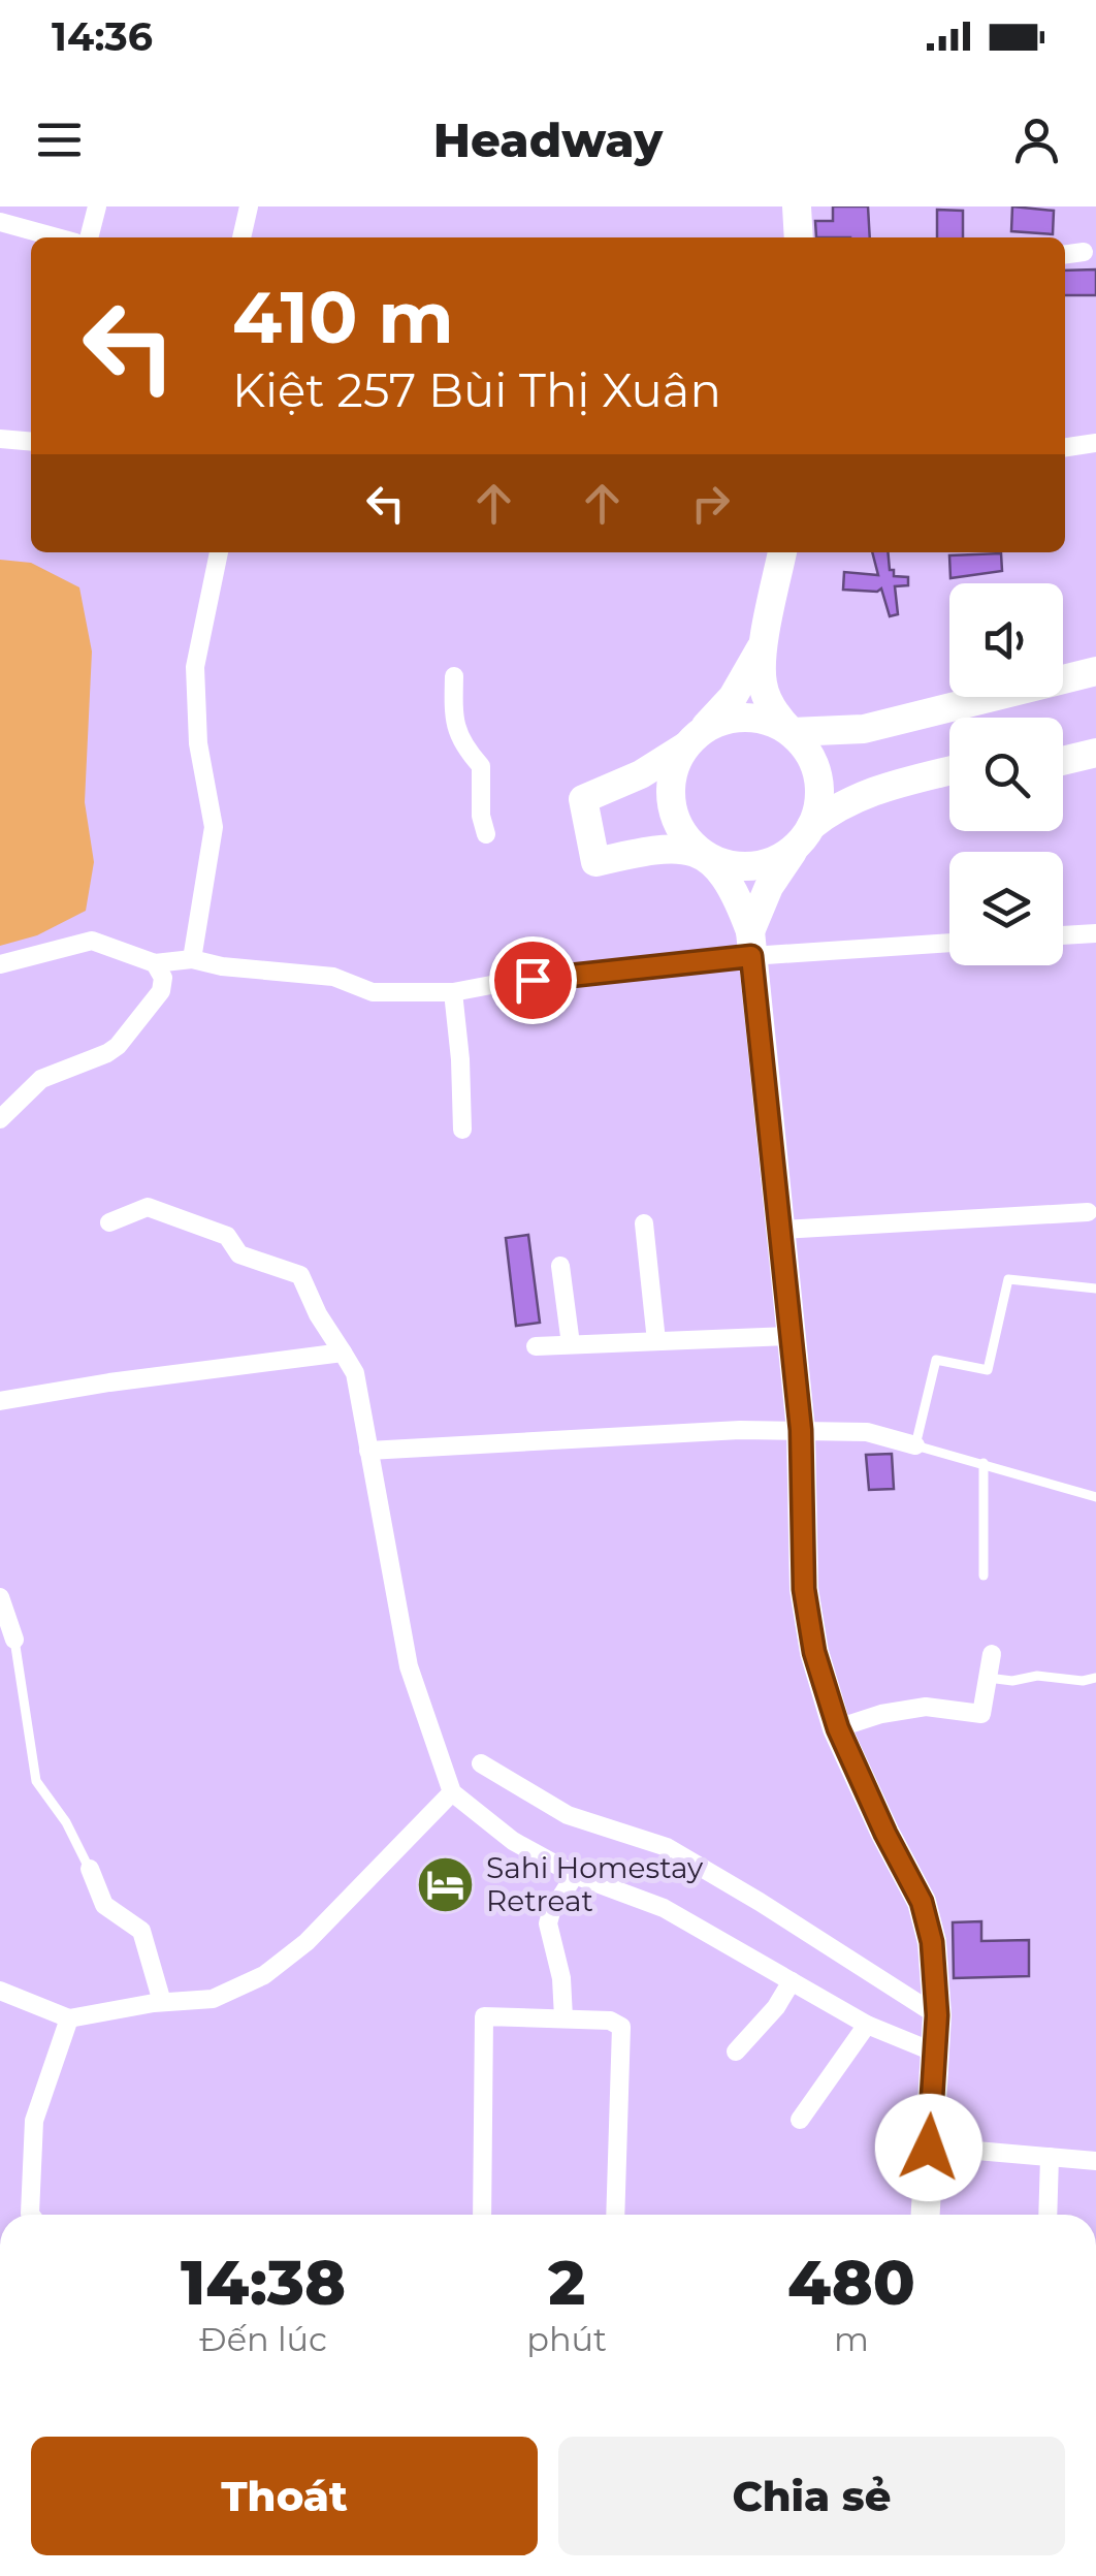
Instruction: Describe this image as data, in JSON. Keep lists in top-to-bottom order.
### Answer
{
  "places": {
    "hotel": ["Sahi Homestay Retreat"]
  },
  "page": {
    "status": "14:36",
    "header": "Headway",
    "turn": ["410 m", "Kiệt 257 Bùi Thị Xuân"],
    "eta": [
      "14:38",
      "Đến lúc",
      "2",
      "phút",
      "480",
      "m"
    ],
    "buttons": ["Thoát", "Chia sẻ"]
  }
}
